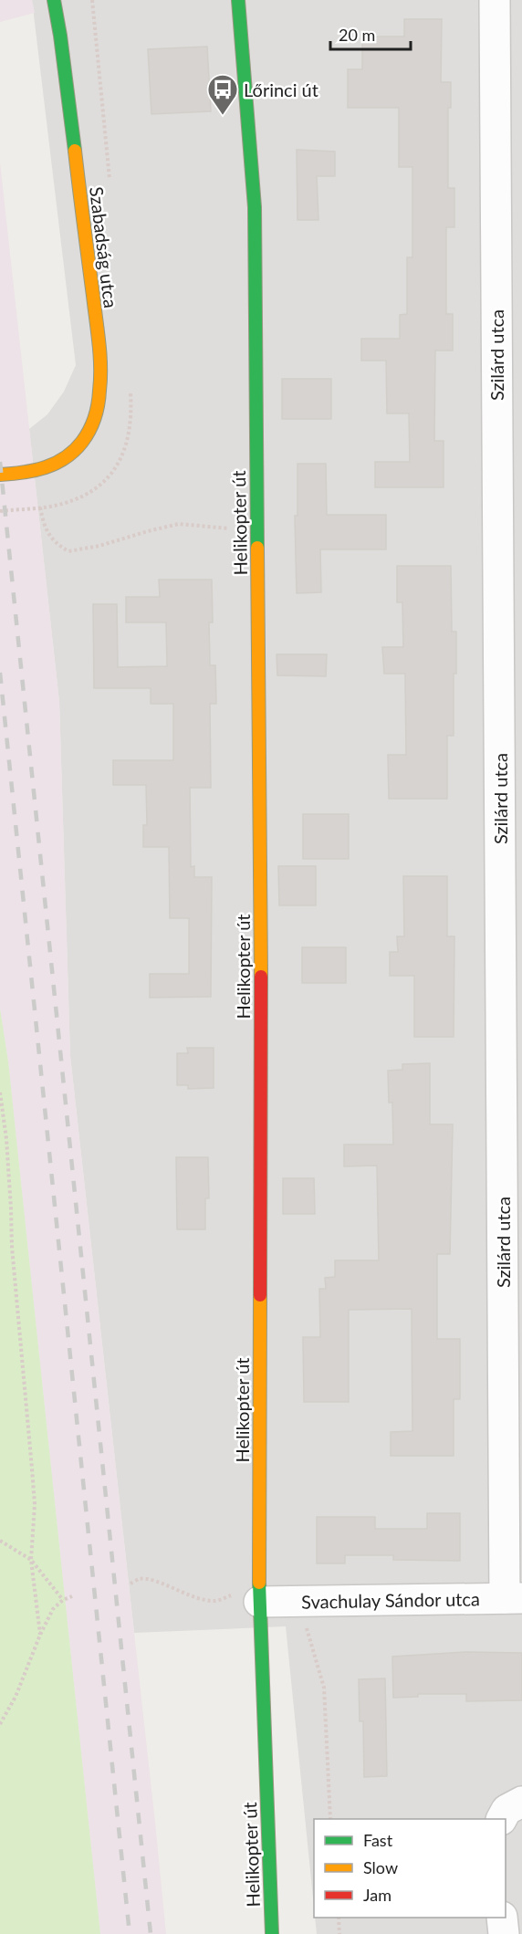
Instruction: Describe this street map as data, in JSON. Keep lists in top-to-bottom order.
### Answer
{
  "streets": {
    "street": [
      "Szabadság utca",
      "Szilárd utca",
      "Helikopter út",
      "Svachulay Sándor utca"
    ]
  },
  "crossings": [
    ["Szilárd utca", "Svachulay Sándor utca"],
    ["Helikopter út", "Svachulay Sándor utca"]
  ],
  "places": {
    "bus stop": ["Lőrinci út"]
  },
  "legend": ["Fast", "Slow", "Jam"],
  "scale_bar": "20 m"
}
